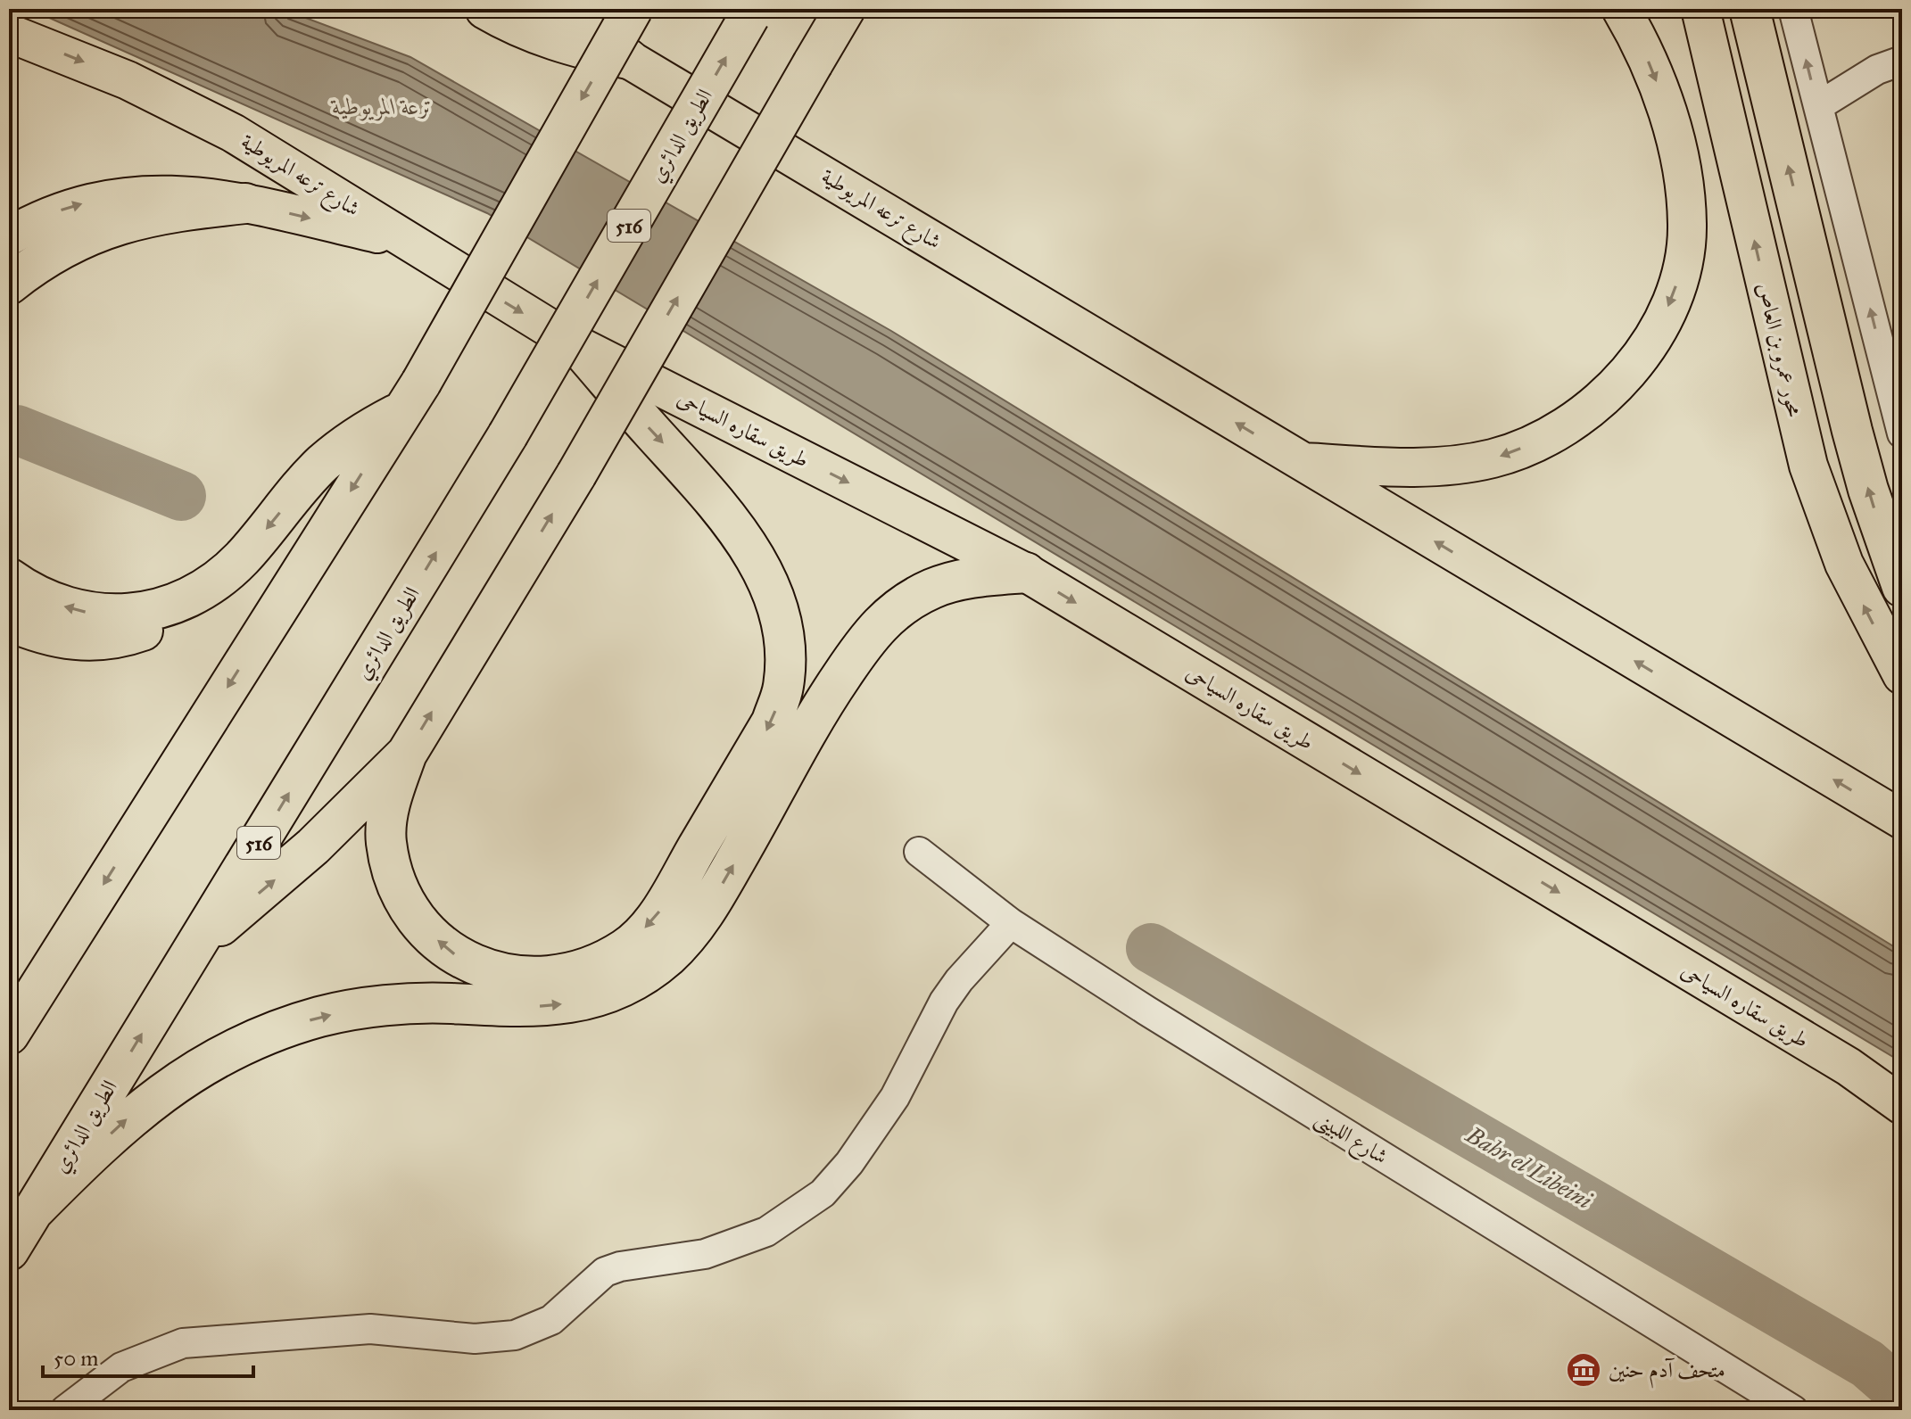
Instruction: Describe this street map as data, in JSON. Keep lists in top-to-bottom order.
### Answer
{
  "streets": {
    "highway": ["الطريق الدائري", "516"],
    "main road": ["شارع ترعه المريوطية", "محور عمرو بن العاص", "طريق سقاره السياحى"],
    "street": ["شارع اللبينى"]
  },
  "crossings": [
    ["شارع ترعه المريوطية", "طريق سقاره السياحى"]
  ],
  "one_way": ["محور عمرو بن العاص"],
  "water": ["ترعة المريوطية", "Bahr el Libeini"],
  "places": {
    "museum": ["متحف آدم حنين"]
  },
  "scale_bar": "50 m"
}
